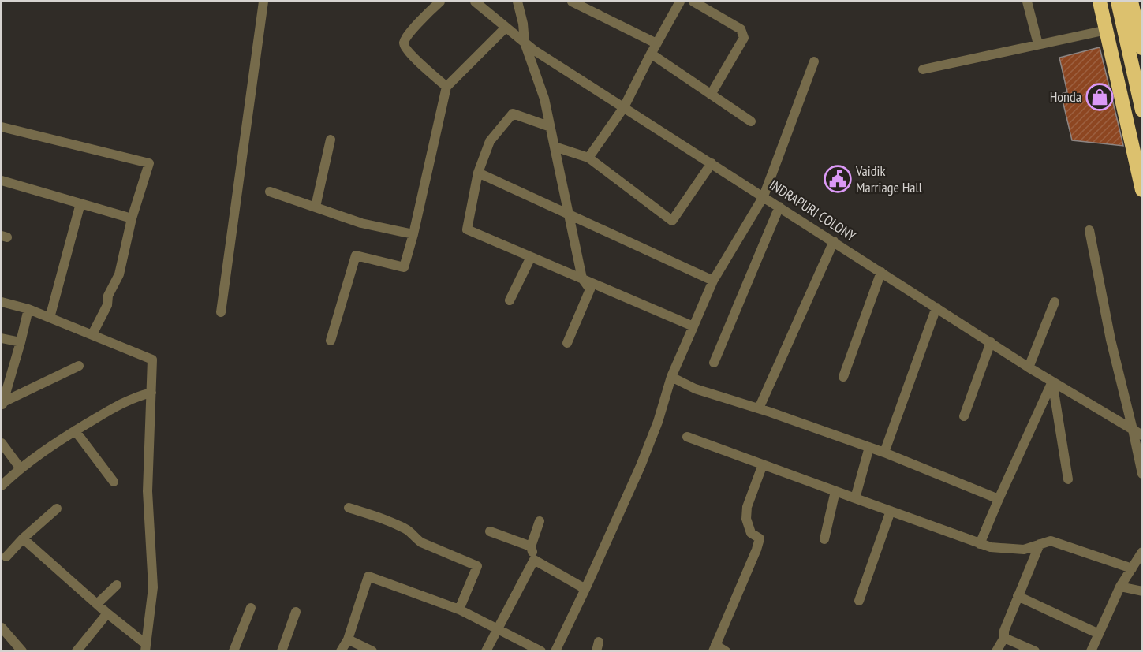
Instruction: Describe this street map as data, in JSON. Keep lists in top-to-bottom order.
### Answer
{
  "streets": {
    "street": ["INDRAPURI COLONY"]
  },
  "places": {
    "shop": ["Honda"],
    "public building": ["Vaidik Marriage Hall"]
  }
}
